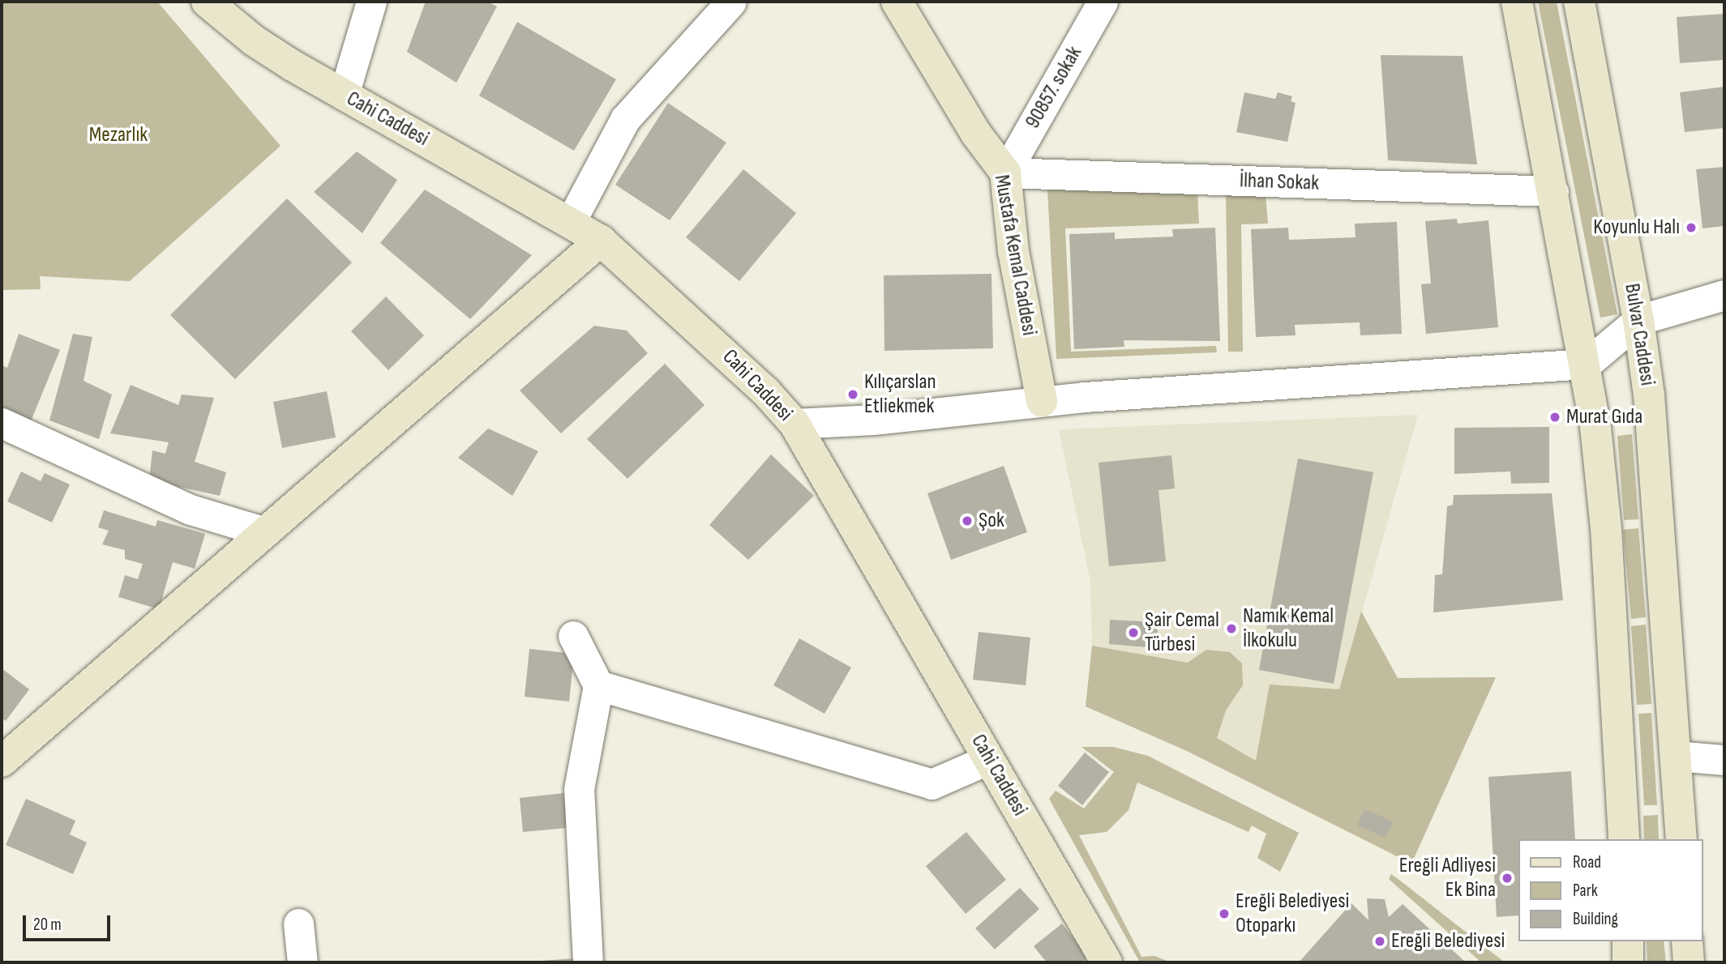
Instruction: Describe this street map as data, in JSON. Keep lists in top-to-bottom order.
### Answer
{
  "streets": {
    "main road": ["Cahi Caddesi", "Mustafa Kemal Caddesi", "Bulvar Caddesi"],
    "street": ["90857. sokak", "İlhan Sokak"]
  },
  "crossings": [
    ["90857. sokak", "İlhan Sokak"],
    ["90857. sokak", "Mustafa Kemal Caddesi"],
    ["İlhan Sokak", "Mustafa Kemal Caddesi"]
  ],
  "parks": ["Mezarlık"],
  "places": [
    "Koyunlu Halı",
    "Kılıçarslan Etliekmek",
    "Murat Gıda",
    "Şok",
    "Namık Kemal İlkokulu",
    "Şair Cemal Türbesi",
    "Ereğli Adliyesi Ek Bina",
    "Ereğli Belediyesi Otoparkı",
    "Ereğli Belediyesi"
  ],
  "legend": ["Road", "Park", "Building"],
  "scale_bar": "20 m"
}
